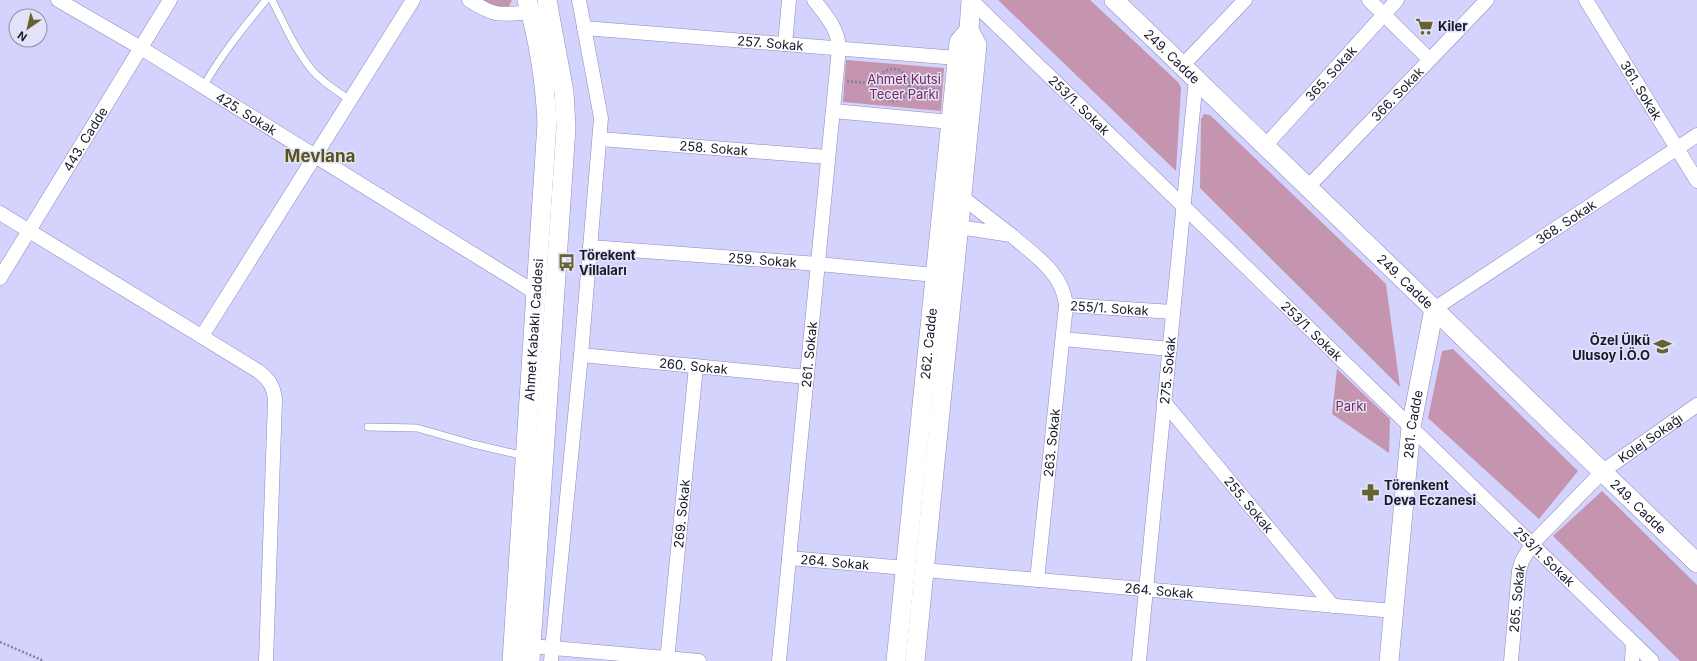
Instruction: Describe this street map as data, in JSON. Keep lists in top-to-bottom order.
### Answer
{
  "streets": {
    "street": [
      "257. Sokak",
      "249. Cadde",
      "365. Sokak",
      "361. Sokak",
      "366. Sokak",
      "253/1. Sokak",
      "425. Sokak",
      "443. Cadde",
      "258. Sokak",
      "368. Sokak",
      "259. Sokak",
      "255/1. Sokak",
      "Ahmet Kabaklı Caddesi",
      "262. Cadde",
      "261. Sokak",
      "260. Sokak",
      "275. Sokak",
      "281. Cadde",
      "Kolej Sokağı",
      "263. Sokak",
      "255. Sokak",
      "269. Sokak",
      "264. Sokak",
      "265. Sokak"
    ]
  },
  "crossings": [
    ["257. Sokak", "262. Cadde"],
    ["257. Sokak", "261. Sokak"],
    ["249. Cadde", "365. Sokak"],
    ["249. Cadde", "366. Sokak"],
    ["249. Cadde", "368. Sokak"],
    ["249. Cadde", "275. Sokak"],
    ["249. Cadde", "281. Cadde"],
    ["249. Cadde", "Kolej Sokağı"],
    ["249. Cadde", "265. Sokak"],
    ["361. Sokak", "368. Sokak"],
    ["253/1. Sokak", "262. Cadde"],
    ["253/1. Sokak", "275. Sokak"],
    ["253/1. Sokak", "281. Cadde"],
    ["253/1. Sokak", "265. Sokak"],
    ["425. Sokak", "443. Cadde"],
    ["425. Sokak", "Ahmet Kabaklı Caddesi"],
    ["258. Sokak", "261. Sokak"],
    ["368. Sokak", "281. Cadde"],
    ["259. Sokak", "262. Cadde"],
    ["259. Sokak", "261. Sokak"],
    ["255/1. Sokak", "262. Cadde"],
    ["255/1. Sokak", "275. Sokak"],
    ["255/1. Sokak", "263. Sokak"],
    ["262. Cadde", "264. Sokak"],
    ["261. Sokak", "260. Sokak"],
    ["261. Sokak", "264. Sokak"],
    ["260. Sokak", "269. Sokak"],
    ["275. Sokak", "255. Sokak"],
    ["275. Sokak", "264. Sokak"],
    ["281. Cadde", "264. Sokak"],
    ["Kolej Sokağı", "265. Sokak"],
    ["263. Sokak", "264. Sokak"],
    ["255. Sokak", "264. Sokak"]
  ],
  "districts": ["Mevlana"],
  "parks": ["Ahmet Kutsi Tecer Parkı", "Parkı"],
  "places": {
    "supermarket": ["Kiler"],
    "bus stop": ["Törekent Villaları"],
    "school or university": ["Özel Ülkü Ulusoy İ.Ö.O"],
    "pharmacy": ["Törenkent Deva Eczanesi"]
  },
  "north": "bottom left"
}
